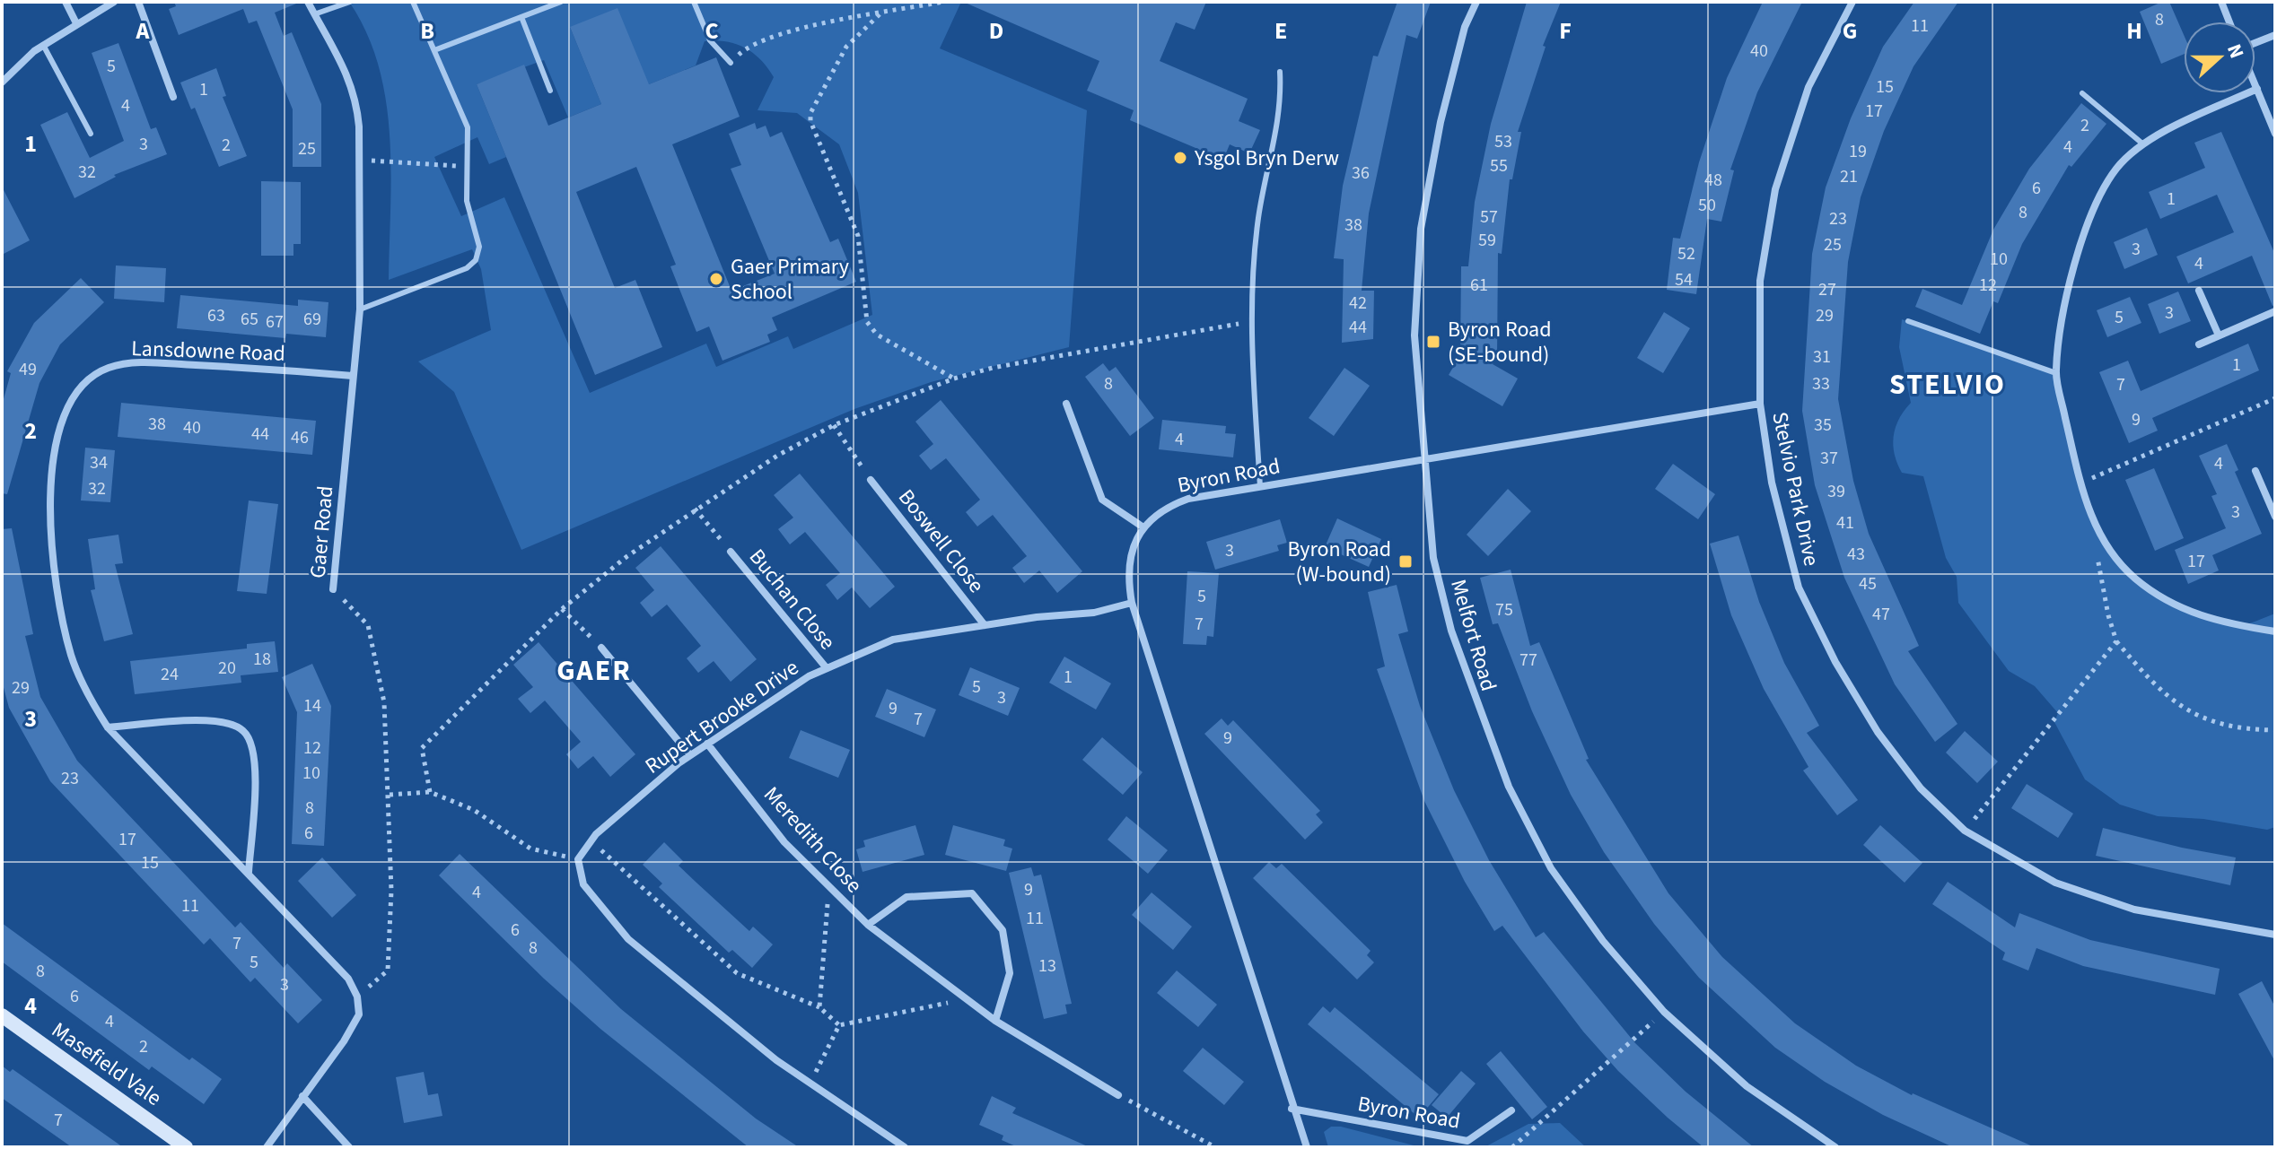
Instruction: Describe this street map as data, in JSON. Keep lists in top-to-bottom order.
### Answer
{
  "streets": {
    "street": [
      "Lansdowne Road",
      "Byron Road",
      "Stelvio Park Drive",
      "Gaer Road",
      "Boswell Close",
      "Buchan Close",
      "Melfort Road",
      "Rupert Brooke Drive",
      "Meredith Close",
      "Masefield Vale"
    ]
  },
  "crossings": [
    ["Lansdowne Road", "Gaer Road"],
    ["Byron Road", "Stelvio Park Drive"],
    ["Byron Road", "Melfort Road"],
    ["Boswell Close", "Rupert Brooke Drive"],
    ["Buchan Close", "Rupert Brooke Drive"],
    ["Rupert Brooke Drive", "Meredith Close"]
  ],
  "districts": ["STELVIO", "GAER"],
  "places": {
    "other": ["Ysgol Bryn Derw", "Gaer Primary School"],
    "transit": ["Byron Road (SE-bound)", "Byron Road (W-bound)"]
  },
  "house_numbers": [
    "8",
    "11",
    "40",
    "5",
    "15",
    "1",
    "4",
    "17",
    "2",
    "53",
    "3",
    "2",
    "4",
    "25",
    "19",
    "55",
    "32",
    "36",
    "21",
    "48",
    "6",
    "1",
    "50",
    "8",
    "57",
    "23",
    "38",
    "59",
    "25",
    "3",
    "52",
    "10",
    "4",
    "54",
    "61",
    "12",
    "27",
    "42",
    "3",
    "63",
    "29",
    "5",
    "65",
    "69",
    "67",
    "44",
    "31",
    "1",
    "49",
    "8",
    "33",
    "7",
    "9",
    "38",
    "35",
    "40",
    "44",
    "46",
    "4",
    "37",
    "34",
    "4",
    "32",
    "39",
    "3",
    "41",
    "3",
    "43",
    "17",
    "45",
    "5",
    "75",
    "47",
    "7",
    "18",
    "77",
    "20",
    "24",
    "1",
    "5",
    "29",
    "3",
    "14",
    "9",
    "7",
    "9",
    "12",
    "10",
    "23",
    "8",
    "6",
    "17",
    "15",
    "9",
    "4",
    "11",
    "11",
    "6",
    "7",
    "8",
    "5",
    "13",
    "8",
    "3",
    "6",
    "4",
    "2",
    "7"
  ],
  "north": "right",
  "grid": {
    "columns": [
      "A",
      "B",
      "C",
      "D",
      "E",
      "F",
      "G",
      "H"
    ],
    "rows": [
      "1",
      "2",
      "3",
      "4"
    ]
  }
}
